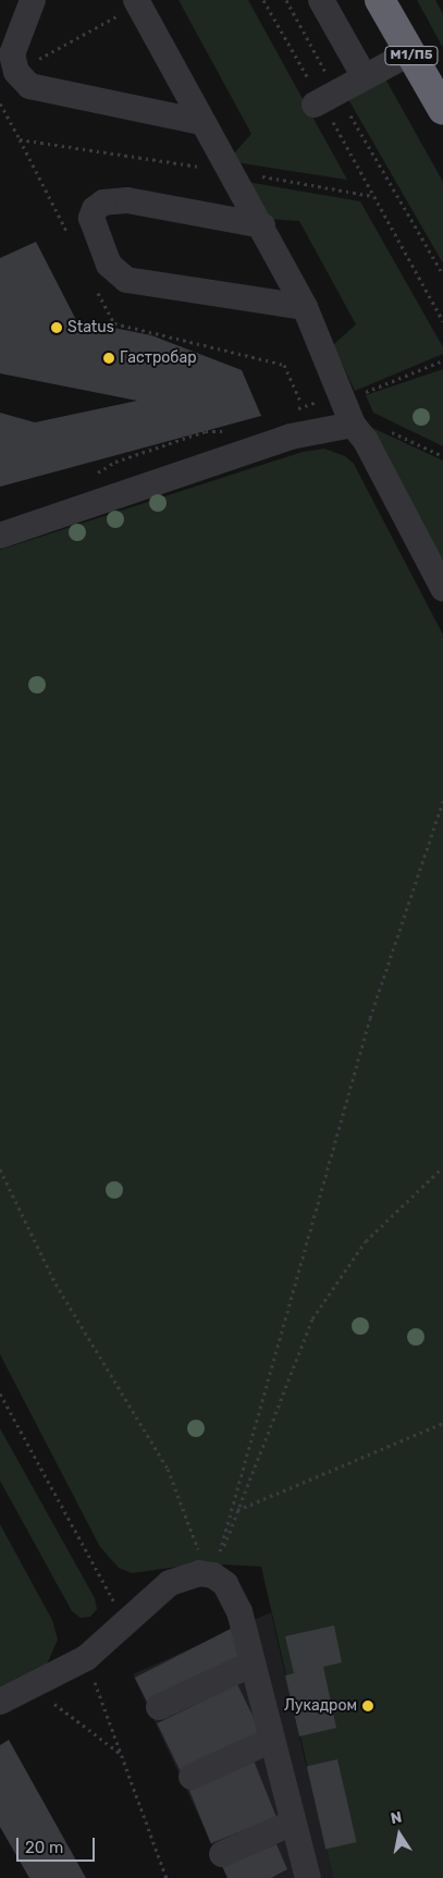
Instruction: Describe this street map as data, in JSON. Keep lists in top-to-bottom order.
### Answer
{
  "streets": {
    "highway": ["М1/П5"]
  },
  "places": ["Status", "Гастробар", "Лукадром"],
  "scale_bar": "20 m",
  "north": "top"
}
